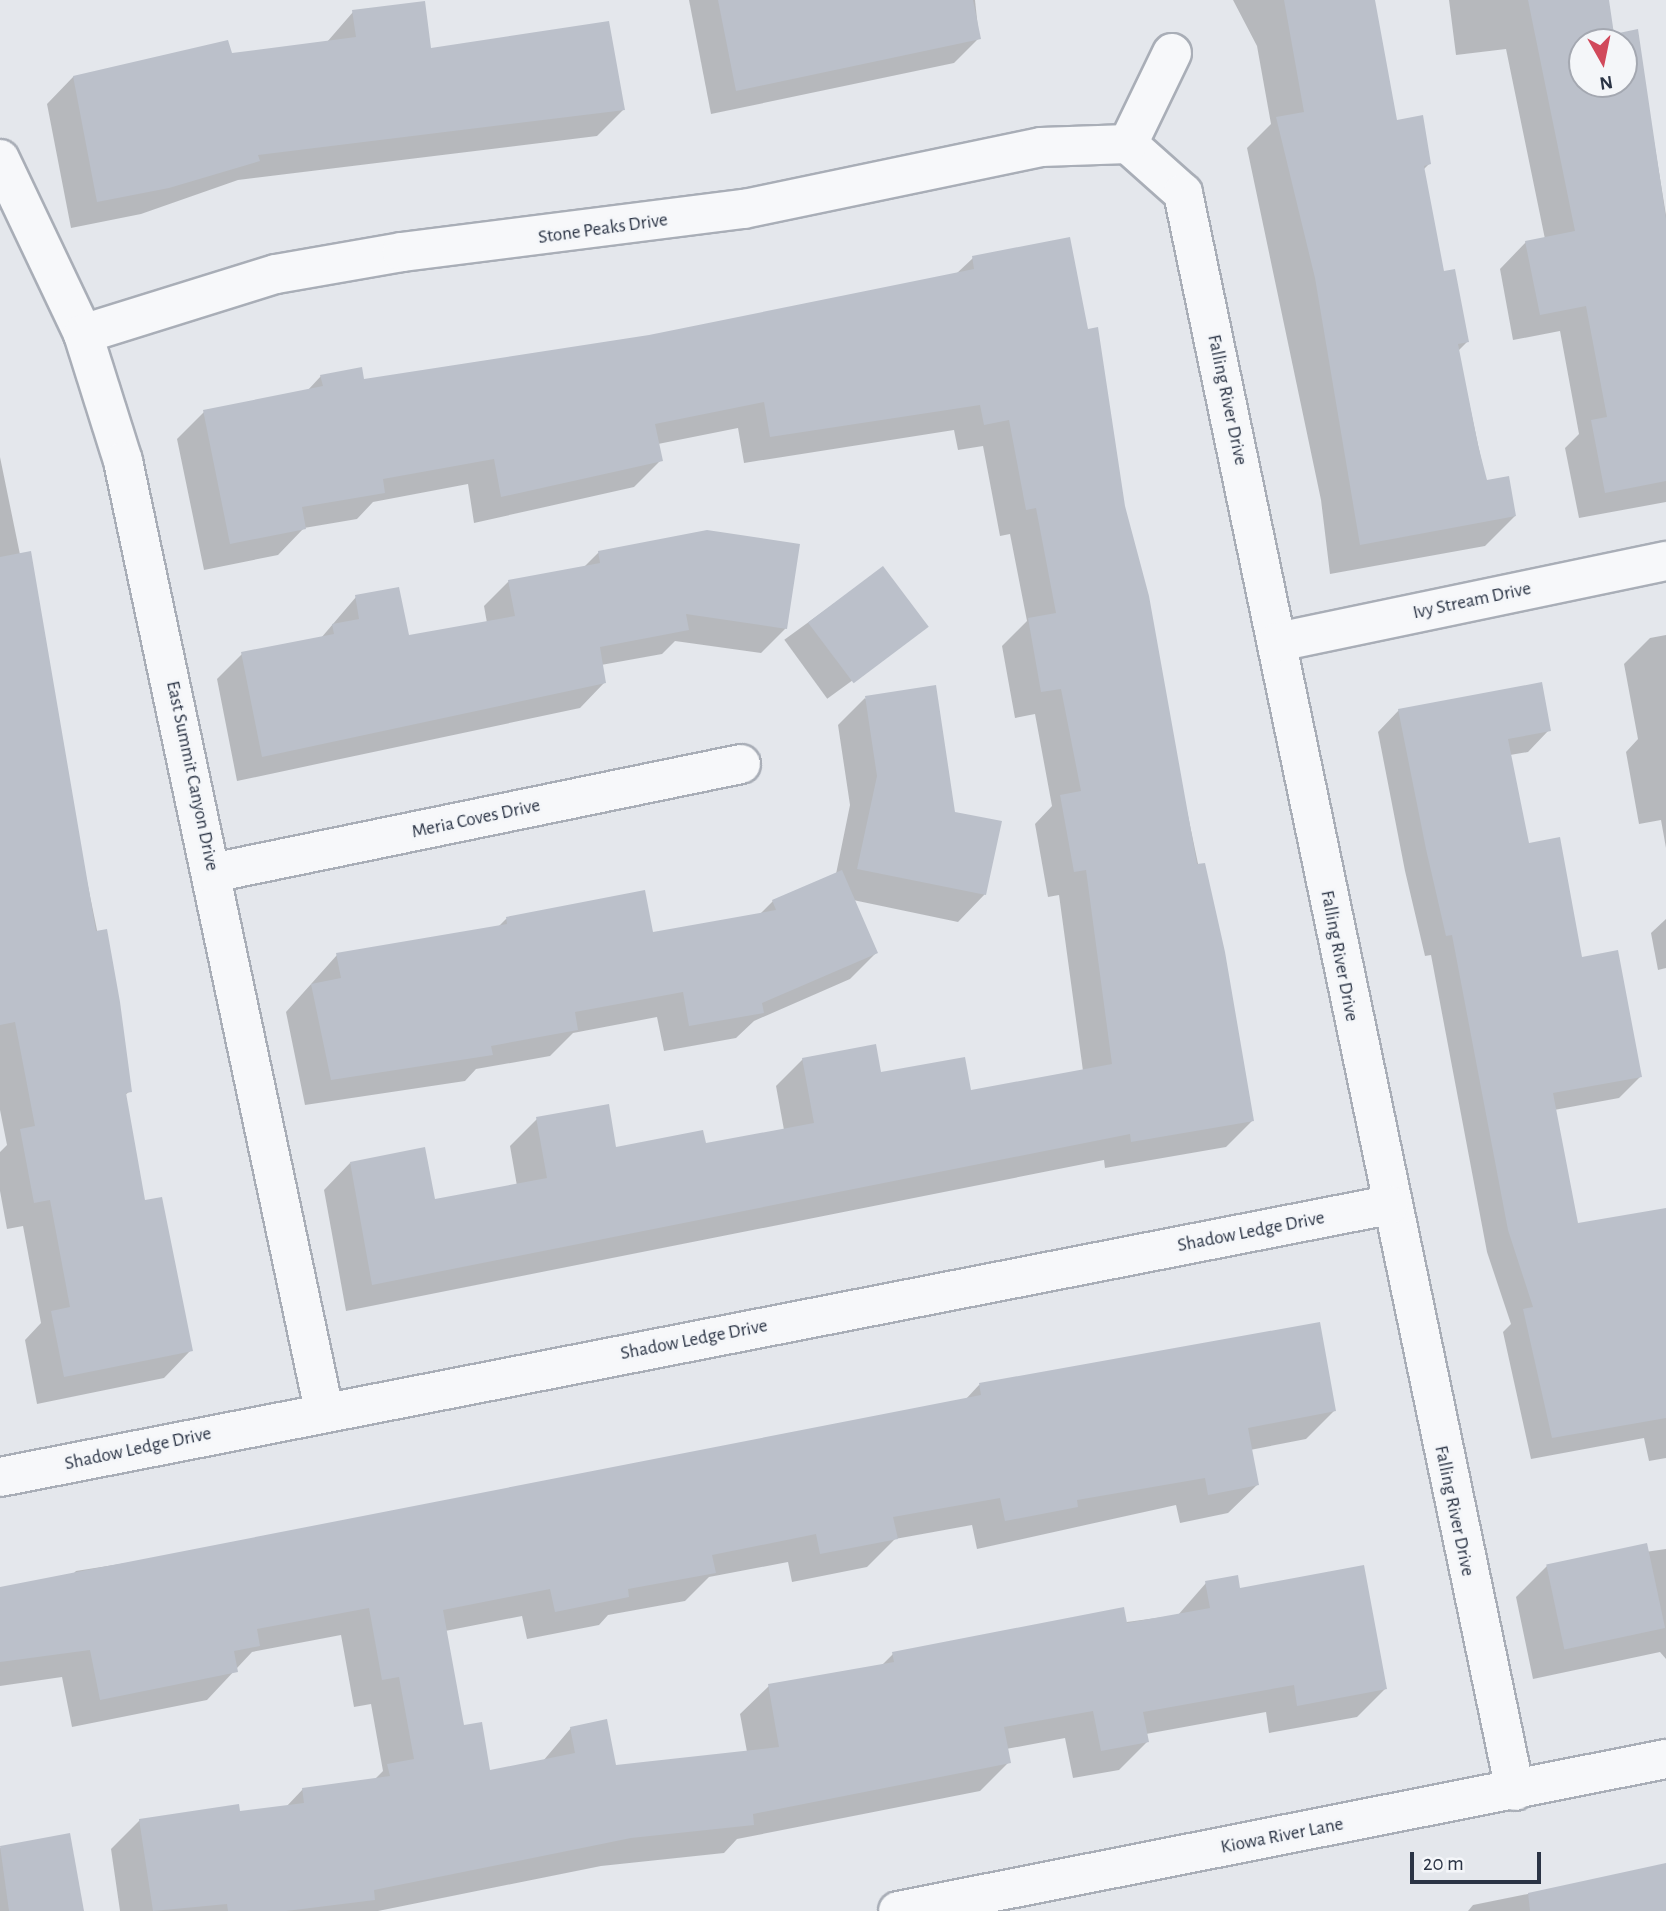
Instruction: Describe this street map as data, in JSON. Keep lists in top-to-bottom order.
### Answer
{
  "streets": {
    "street": [
      "Stone Peaks Drive",
      "Falling River Drive",
      "Ivy Stream Drive",
      "East Summit Canyon Drive",
      "Meria Coves Drive",
      "Shadow Ledge Drive",
      "Kiowa River Lane"
    ]
  },
  "crossings": [
    ["Stone Peaks Drive", "Falling River Drive"],
    ["Stone Peaks Drive", "East Summit Canyon Drive"],
    ["Falling River Drive", "Ivy Stream Drive"],
    ["Falling River Drive", "Shadow Ledge Drive"],
    ["Falling River Drive", "Kiowa River Lane"],
    ["East Summit Canyon Drive", "Meria Coves Drive"],
    ["East Summit Canyon Drive", "Shadow Ledge Drive"]
  ],
  "scale_bar": "20 m",
  "north": "bottom"
}
